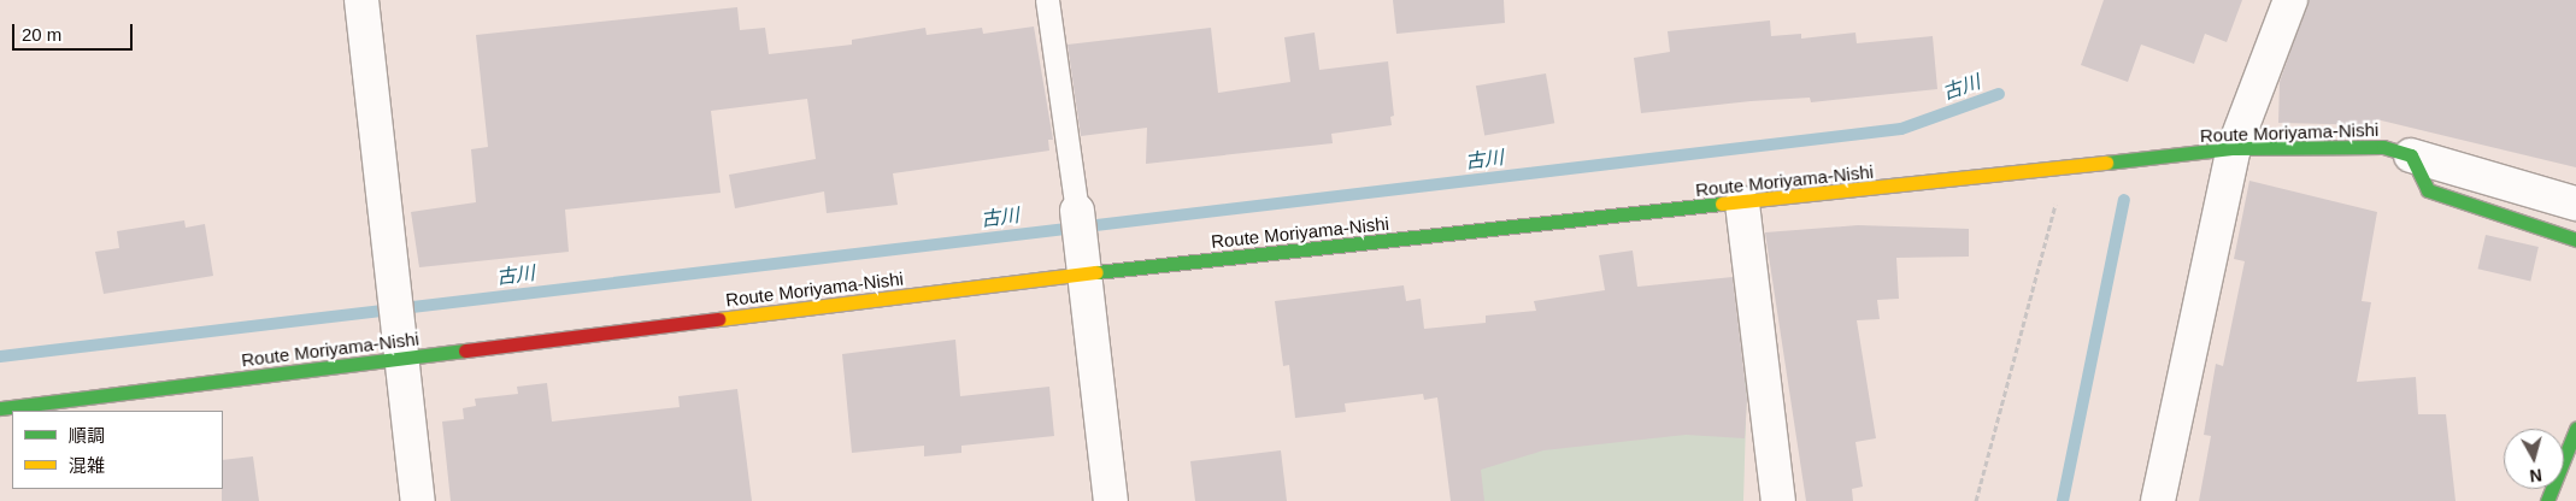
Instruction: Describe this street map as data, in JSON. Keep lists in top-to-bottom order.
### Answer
{
  "streets": {
    "main road": ["Route Moriyama-Nishi"]
  },
  "water": ["古川"],
  "legend": ["順調", "混雑"],
  "scale_bar": "20 m",
  "north": "bottom"
}
